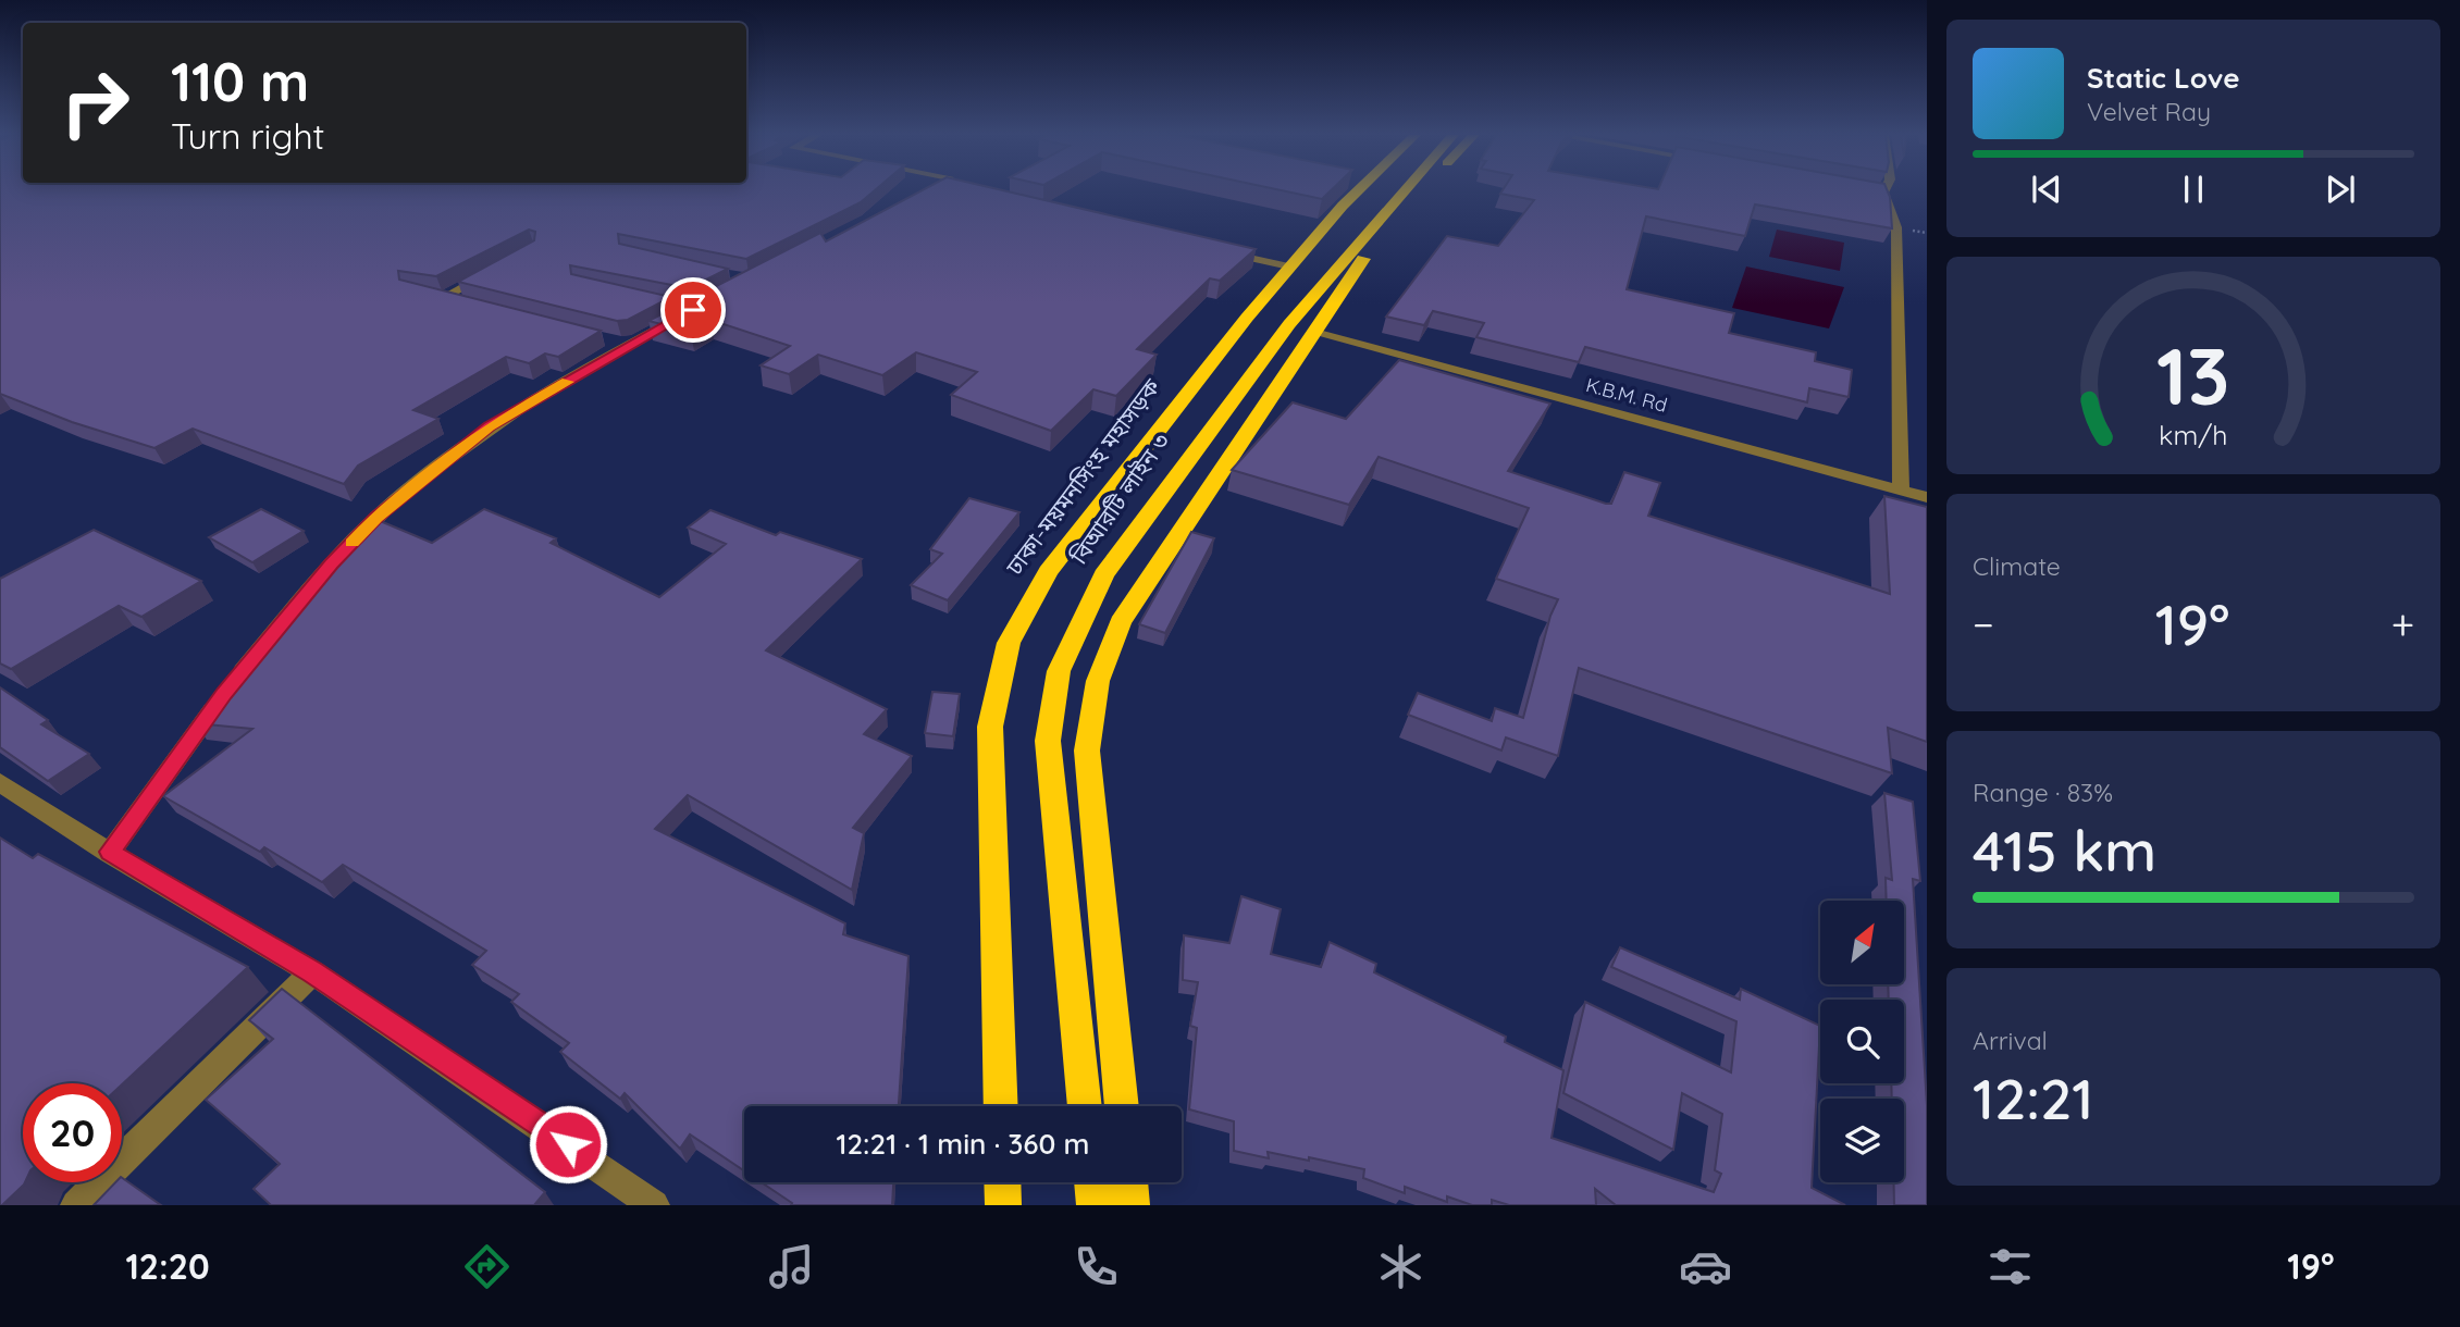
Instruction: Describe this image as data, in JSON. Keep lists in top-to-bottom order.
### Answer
{
  "streets": {
    "highway": ["ঢাকা-ময়মনসিংহ মহাসড়ক", "বিআরটি লাইন ৩"],
    "street": ["K.B.M. Rd"]
  },
  "north": "top right",
  "page": {
    "turn": ["110 m", "Turn right"],
    "song": ["Static Love", "Velvet Ray"],
    "tile": [
      "Climate",
      ["Range · 83%", "415 km"],
      ["Arrival", "12:21"]
    ],
    "heat": ["−", "19°", "+"],
    "limit": "20",
    "trip": "12:21 · 1 min · 360 m",
    "tabs": ["12:20", "19°"],
    "gauge": ["13", "km/h"]
  }
}
